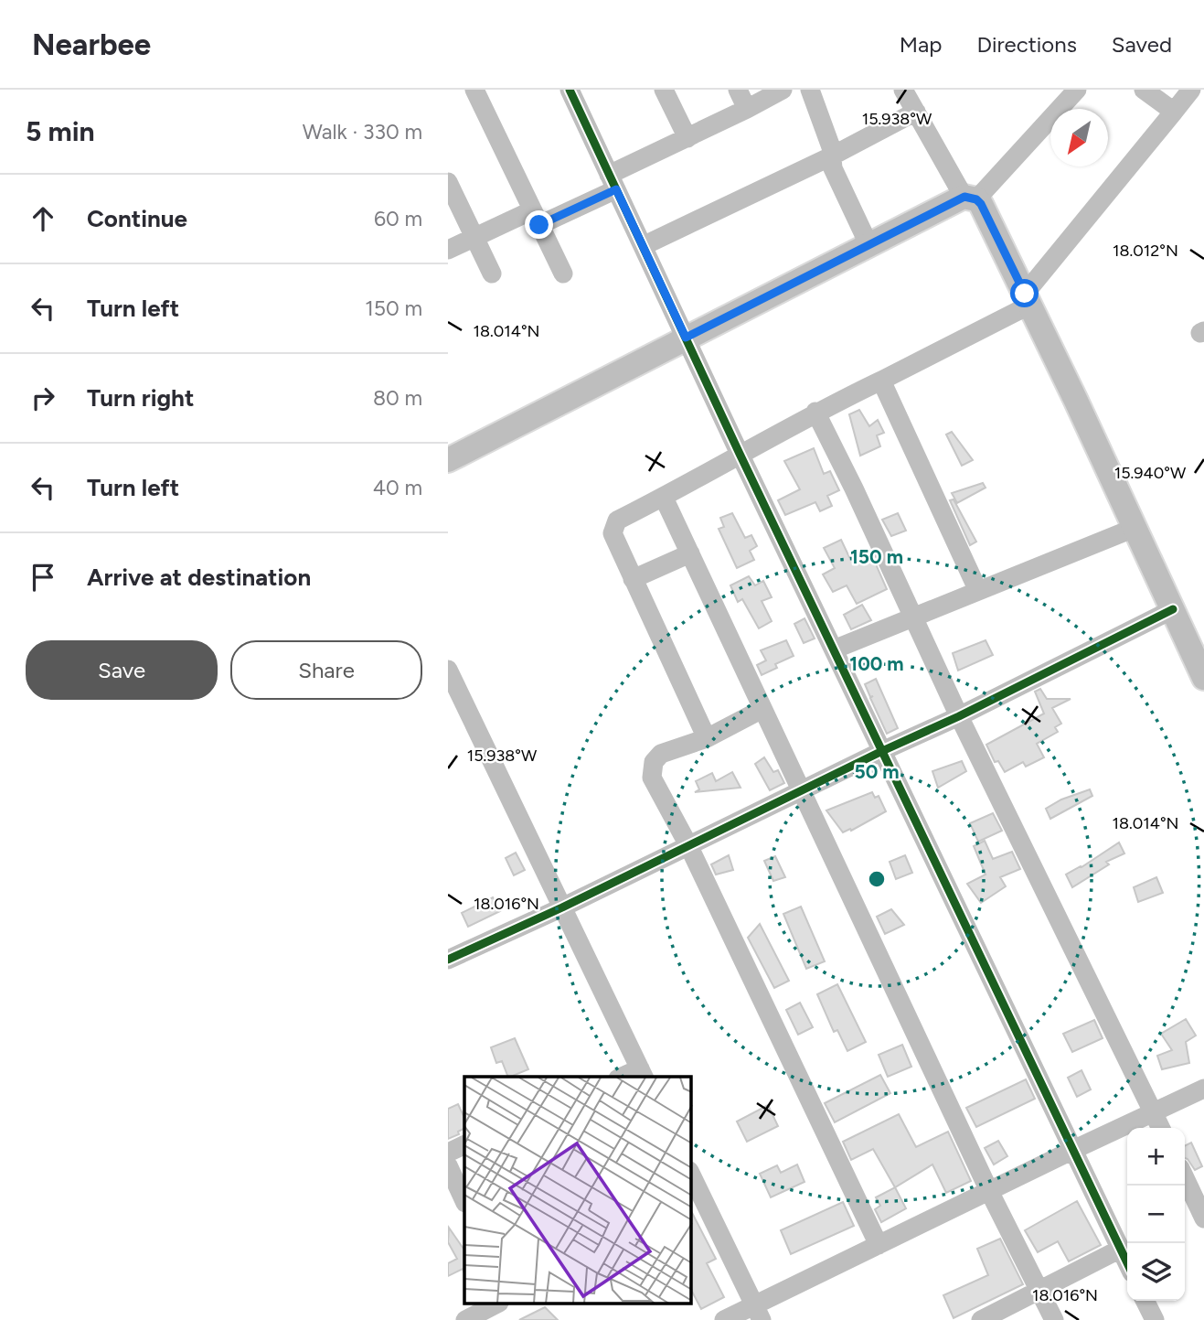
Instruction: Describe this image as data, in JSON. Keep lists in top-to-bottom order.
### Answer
{
  "north": "bottom left",
  "page": {
    "header": "Nearbee",
    "nav": ["Map", "Directions", "Saved"],
    "heading": ["5 min", "Walk · 330 m"],
    "list": [
      ["Continue", "60 m"],
      ["Turn left", "150 m"],
      ["Turn right", "80 m"],
      ["Turn left", "40 m"],
      "Arrive at destination"
    ],
    "buttons": ["Save", "Share"],
    "map_buttons": ["+", "−"]
  },
  "coordinates": [
    "15.938°W",
    "18.012°N",
    "18.014°N",
    "15.940°W",
    "18.016°N"
  ],
  "rings": ["150 m", "100 m", "50 m"]
}
